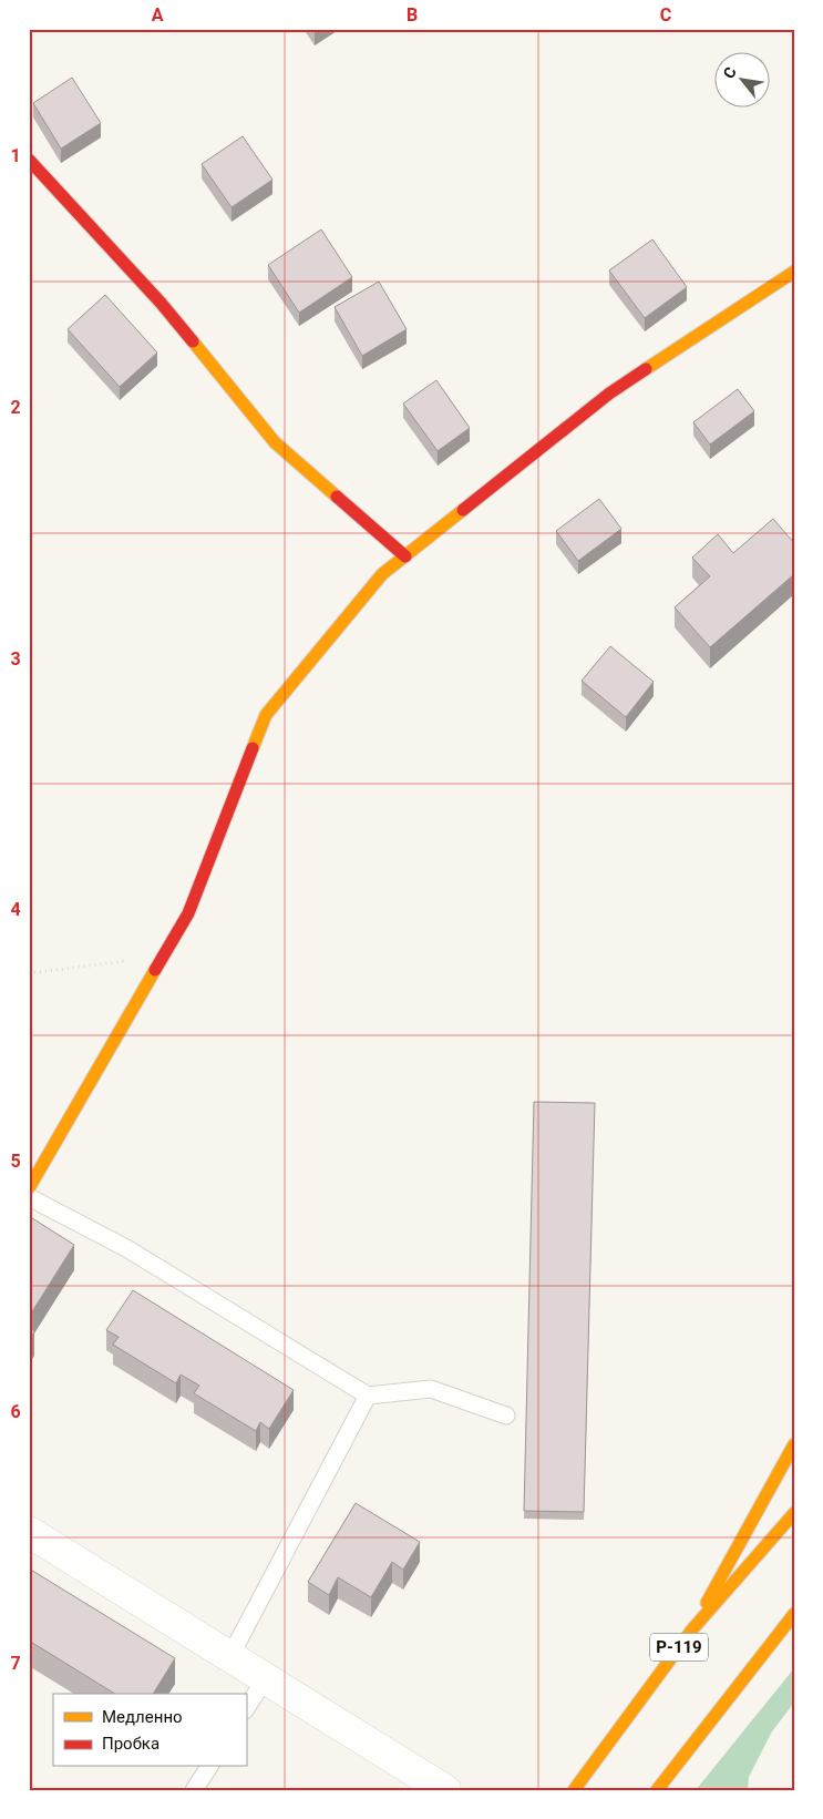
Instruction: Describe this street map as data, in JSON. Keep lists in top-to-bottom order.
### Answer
{
  "streets": {
    "main road": ["Р-119"]
  },
  "legend": ["Медленно", "Пробка"],
  "north": "top left",
  "grid": {
    "columns": ["A", "B", "C"],
    "rows": [
      "1",
      "2",
      "3",
      "4",
      "5",
      "6",
      "7"
    ]
  }
}
